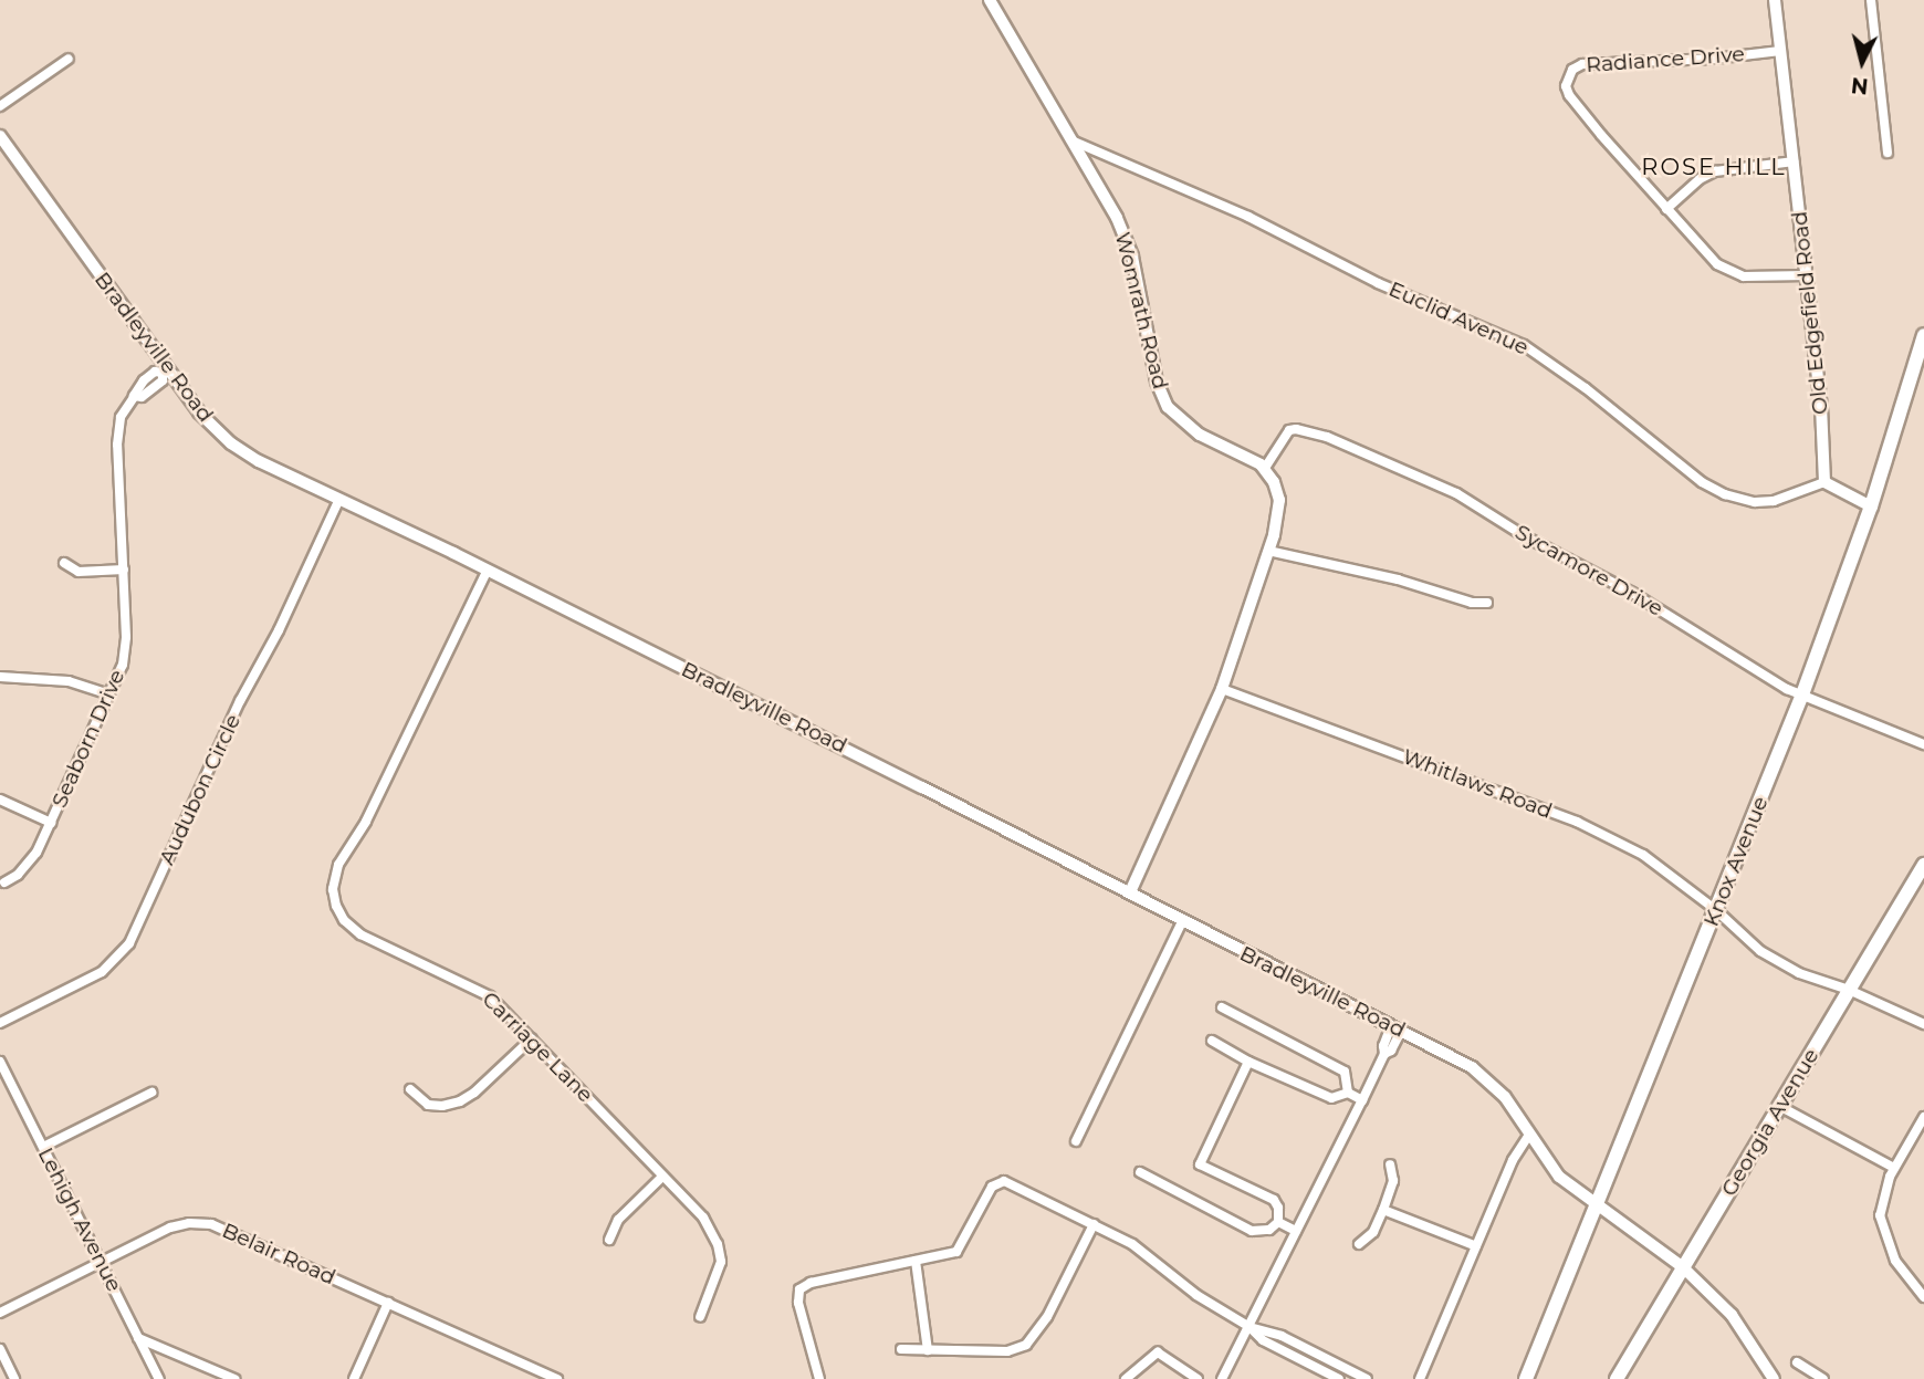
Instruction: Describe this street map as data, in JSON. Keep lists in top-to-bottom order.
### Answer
{
  "streets": {
    "main road": ["Knox Avenue", "Georgia Avenue"],
    "street": [
      "Radiance Drive",
      "Womrath Road",
      "Old Edgefield Road",
      "Euclid Avenue",
      "Bradleyville Road",
      "Sycamore Drive",
      "Seaborn Drive",
      "Whitlaws Road",
      "Audubon Circle",
      "Carriage Lane",
      "Lehigh Avenue",
      "Belair Road"
    ]
  },
  "crossings": [
    ["Radiance Drive", "Old Edgefield Road"],
    ["Womrath Road", "Euclid Avenue"],
    ["Womrath Road", "Sycamore Drive"],
    ["Old Edgefield Road", "Euclid Avenue"],
    ["Bradleyville Road", "Seaborn Drive"],
    ["Bradleyville Road", "Audubon Circle"],
    ["Bradleyville Road", "Knox Avenue"],
    ["Bradleyville Road", "Carriage Lane"],
    ["Bradleyville Road", "Georgia Avenue"],
    ["Sycamore Drive", "Knox Avenue"],
    ["Whitlaws Road", "Knox Avenue"],
    ["Whitlaws Road", "Georgia Avenue"],
    ["Lehigh Avenue", "Belair Road"]
  ],
  "districts": ["ROSE HILL"],
  "north": "bottom"
}
